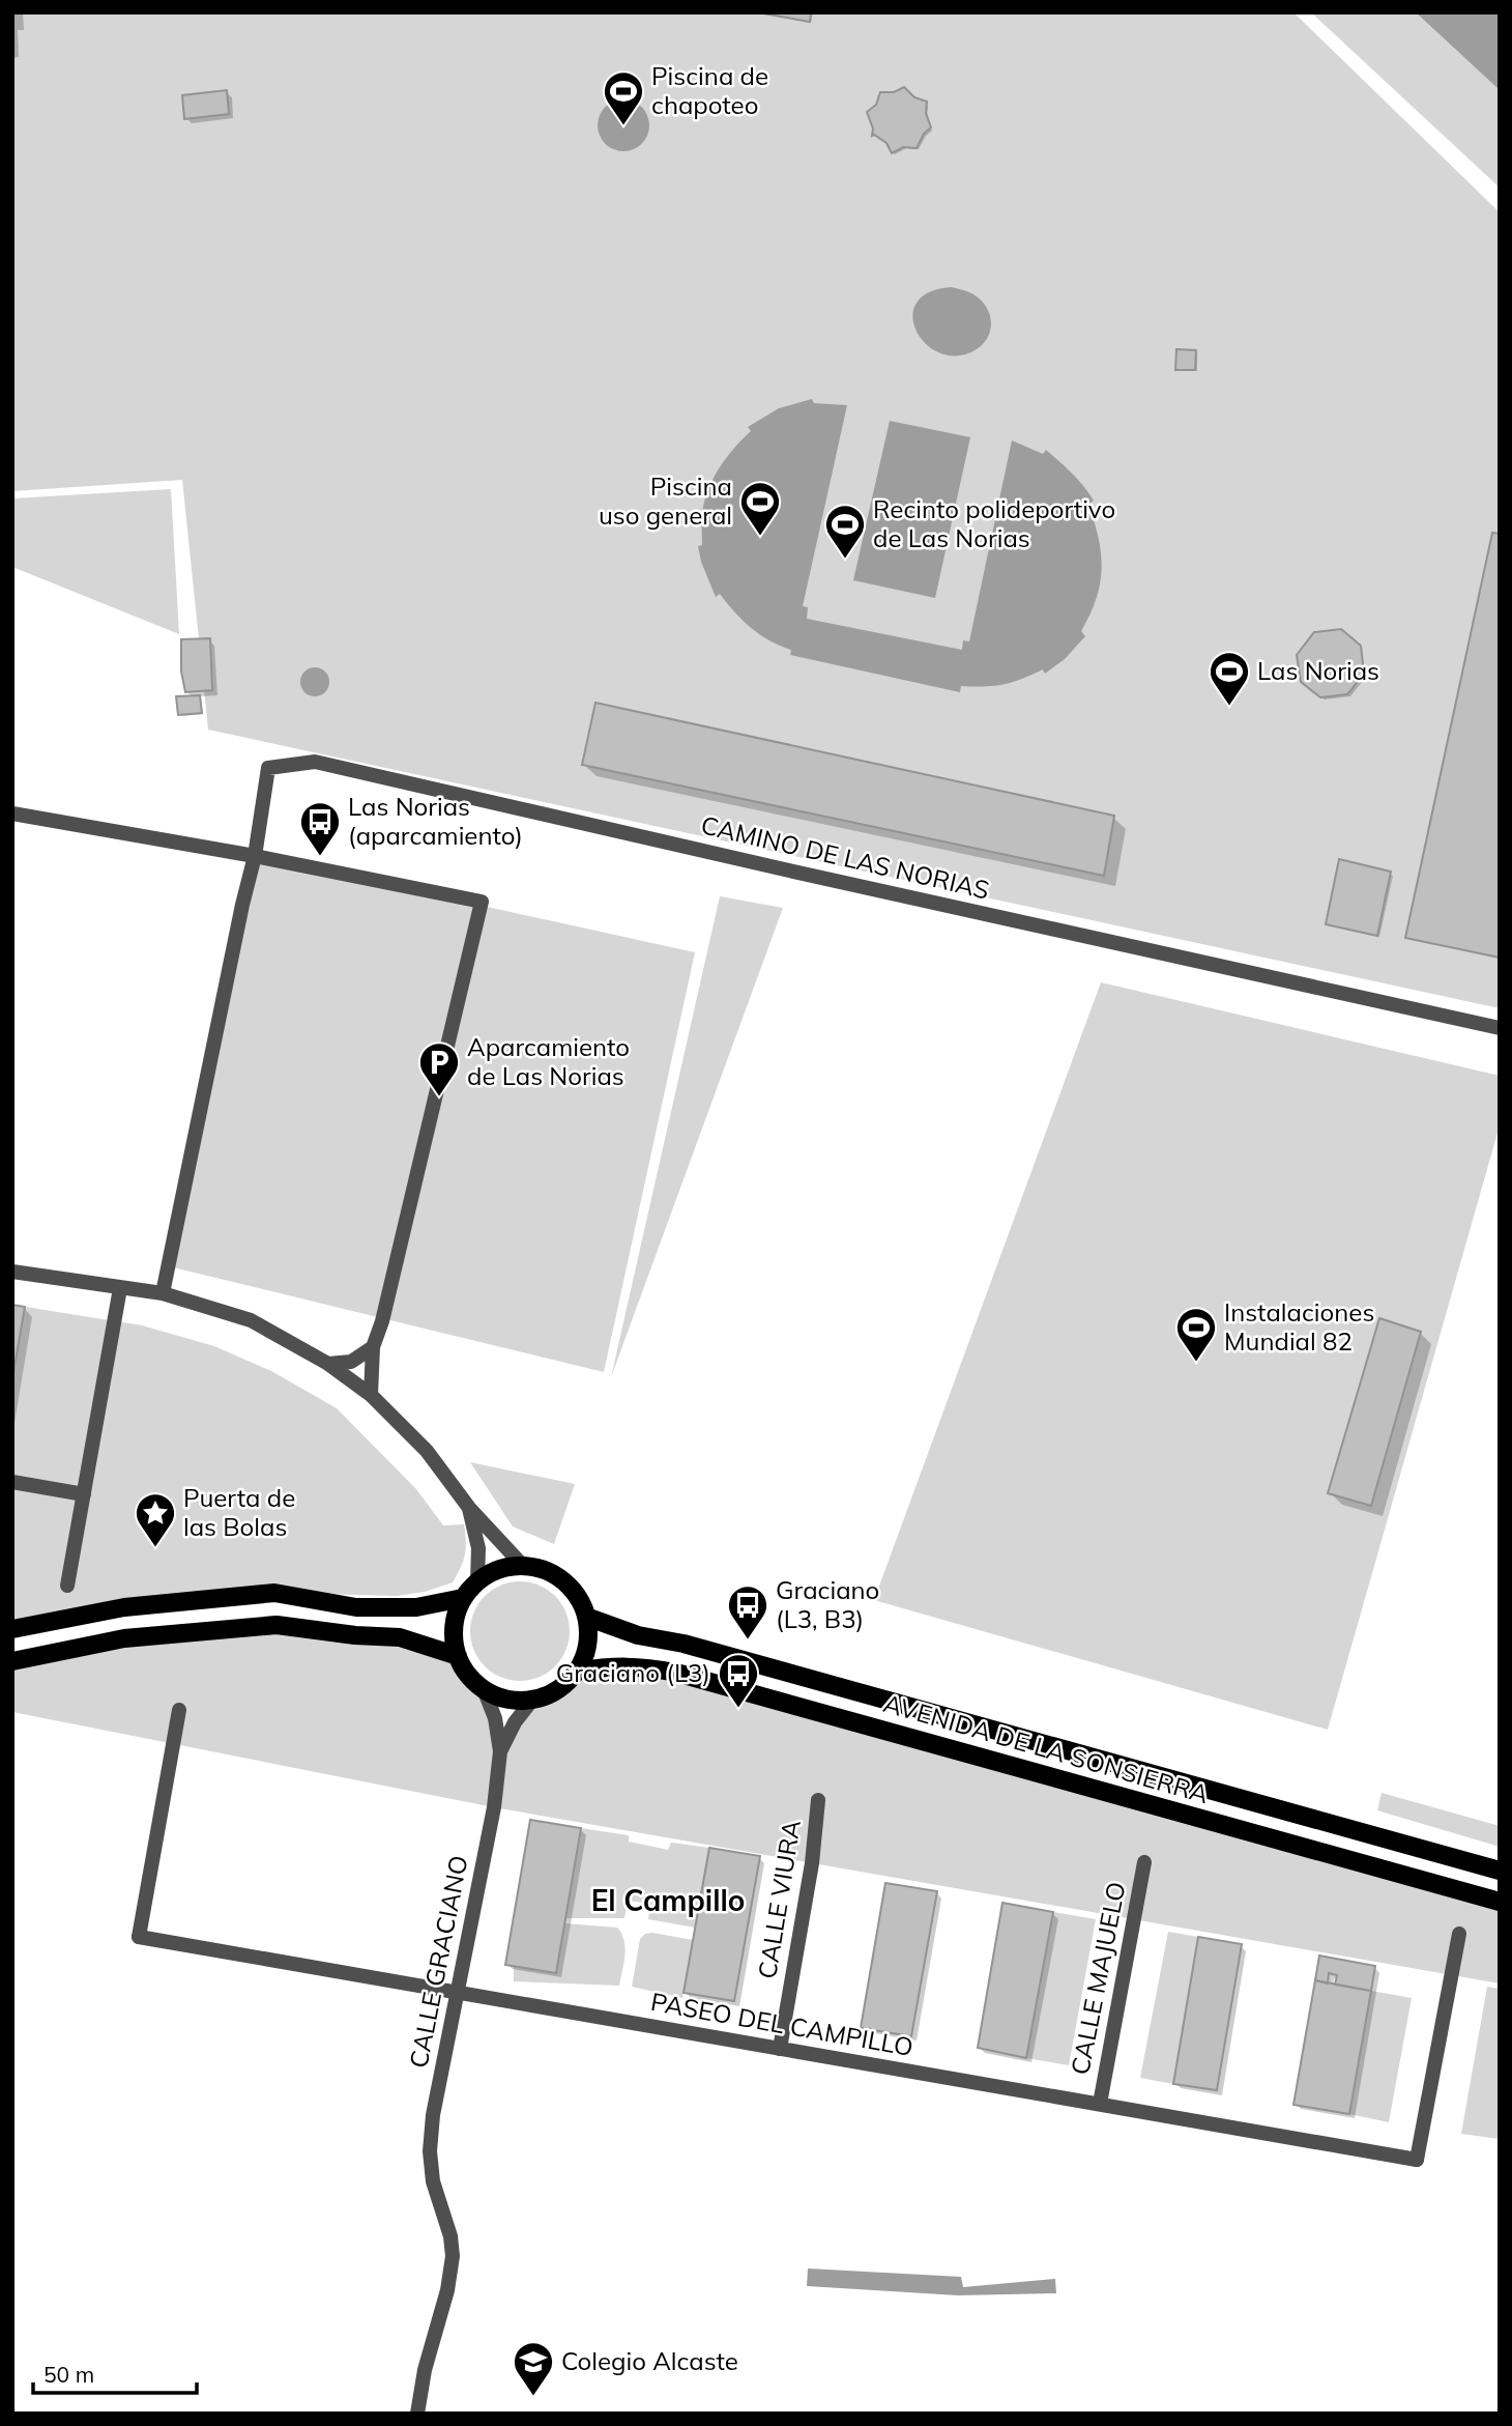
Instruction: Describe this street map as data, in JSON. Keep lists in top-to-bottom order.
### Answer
{
  "streets": {
    "main road": ["AVENIDA DE LA SONSIERRA"],
    "street": [
      "CAMINO DE LAS NORIAS",
      "CALLE VIURA",
      "CALLE GRACIANO",
      "CALLE MAJUELO",
      "PASEO DEL CAMPILLO"
    ]
  },
  "crossings": [
    ["AVENIDA DE LA SONSIERRA", "CALLE GRACIANO"],
    ["CALLE VIURA", "PASEO DEL CAMPILLO"],
    ["CALLE GRACIANO", "PASEO DEL CAMPILLO"],
    ["CALLE MAJUELO", "PASEO DEL CAMPILLO"]
  ],
  "districts": ["El Campillo"],
  "places": {
    "sports": [
      "Piscina de chapoteo",
      "Piscina uso general",
      "Recinto polideportivo de Las Norias",
      "Las Norias",
      "Instalaciones Mundial 82"
    ],
    "bus stop": ["Las Norias (aparcamiento)", "Graciano (L3, B3)", "Graciano (L3)"],
    "parking": ["Aparcamiento de Las Norias"],
    "place": ["Puerta de las Bolas"],
    "school or university": ["Colegio Alcaste"]
  },
  "scale_bar": "50 m"
}
